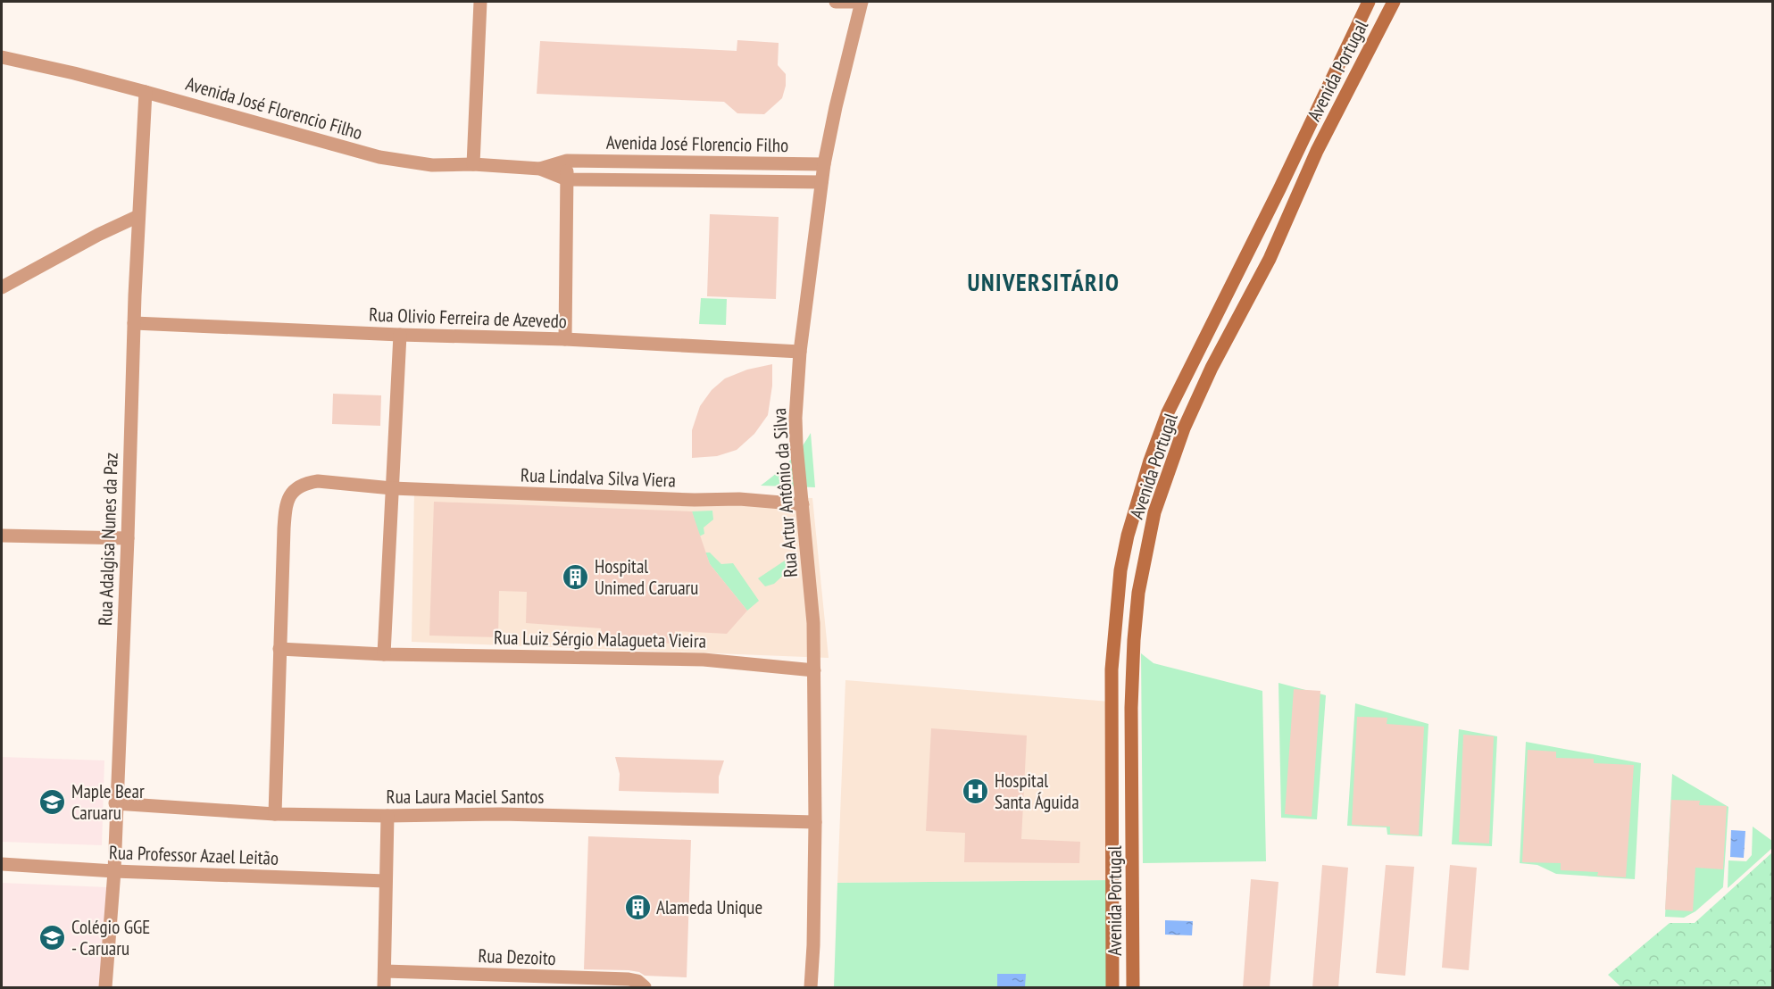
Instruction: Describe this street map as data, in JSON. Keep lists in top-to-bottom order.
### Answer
{
  "streets": {
    "street": [
      "Avenida Portugal",
      "Avenida José Florencio Filho",
      "Rua Olivio Ferreira de Azevedo",
      "Rua Lindalva Silva Viera",
      "Rua Artur Antônio da Silva",
      "Rua Adalgisa Nunes da Paz",
      "Rua Luiz Sérgio Malagueta Vieira",
      "Rua Laura Maciel Santos",
      "Rua Professor Azael Leitão",
      "Rua Dezoito"
    ]
  },
  "crossings": [
    ["Avenida José Florencio Filho", "Rua Artur Antônio da Silva"],
    ["Avenida José Florencio Filho", "Rua Adalgisa Nunes da Paz"],
    ["Rua Olivio Ferreira de Azevedo", "Rua Artur Antônio da Silva"],
    ["Rua Olivio Ferreira de Azevedo", "Rua Adalgisa Nunes da Paz"],
    ["Rua Lindalva Silva Viera", "Rua Artur Antônio da Silva"],
    ["Rua Lindalva Silva Viera", "Rua Luiz Sérgio Malagueta Vieira"],
    ["Rua Lindalva Silva Viera", "Rua Laura Maciel Santos"],
    ["Rua Artur Antônio da Silva", "Rua Luiz Sérgio Malagueta Vieira"],
    ["Rua Artur Antônio da Silva", "Rua Laura Maciel Santos"],
    ["Rua Adalgisa Nunes da Paz", "Rua Laura Maciel Santos"],
    ["Rua Adalgisa Nunes da Paz", "Rua Professor Azael Leitão"]
  ],
  "districts": ["UNIVERSITÁRIO"],
  "places": {
    "building": ["Hospital Unimed Caruaru", "Alameda Unique"],
    "hospital": ["Hospital Santa Águida"],
    "school or university": ["Maple Bear Caruaru", "Colégio GGE - Caruaru"]
  }
}
